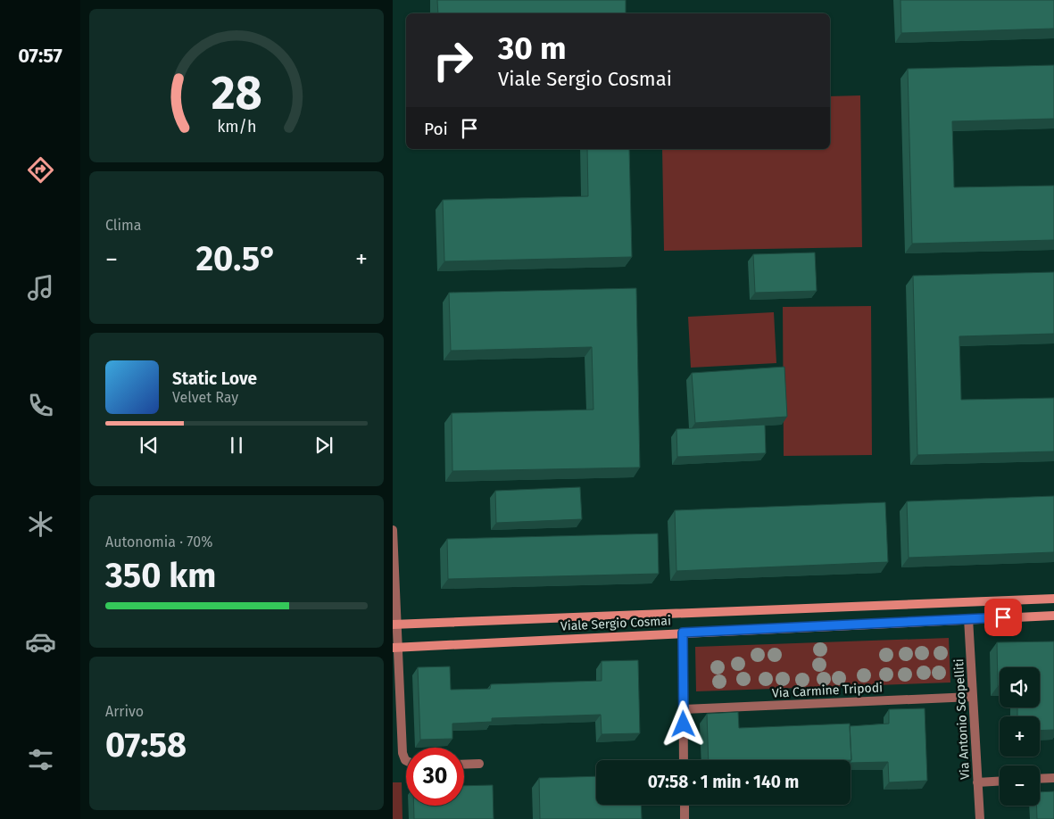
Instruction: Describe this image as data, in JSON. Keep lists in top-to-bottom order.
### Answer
{
  "streets": {
    "street": ["Viale Sergio Cosmai", "Via Carmine Tripodi", "Via Antonio Scopelliti"]
  },
  "crossings": [
    ["Viale Sergio Cosmai", "Via Antonio Scopelliti"],
    ["Via Carmine Tripodi", "Via Antonio Scopelliti"]
  ],
  "page": {
    "tabs": "07:57",
    "turn": ["30 m", "Viale Sergio Cosmai"],
    "then": "Poi",
    "tile": [
      "Clima",
      ["Autonomia · 70%", "350 km"],
      ["Arrivo", "07:58"]
    ],
    "heat": ["−", "20.5°", "+"],
    "song": ["Static Love", "Velvet Ray"],
    "map_buttons": ["+", "−"],
    "limit": "30",
    "trip": "07:58 · 1 min · 140 m",
    "gauge": ["28", "km/h"]
  }
}
